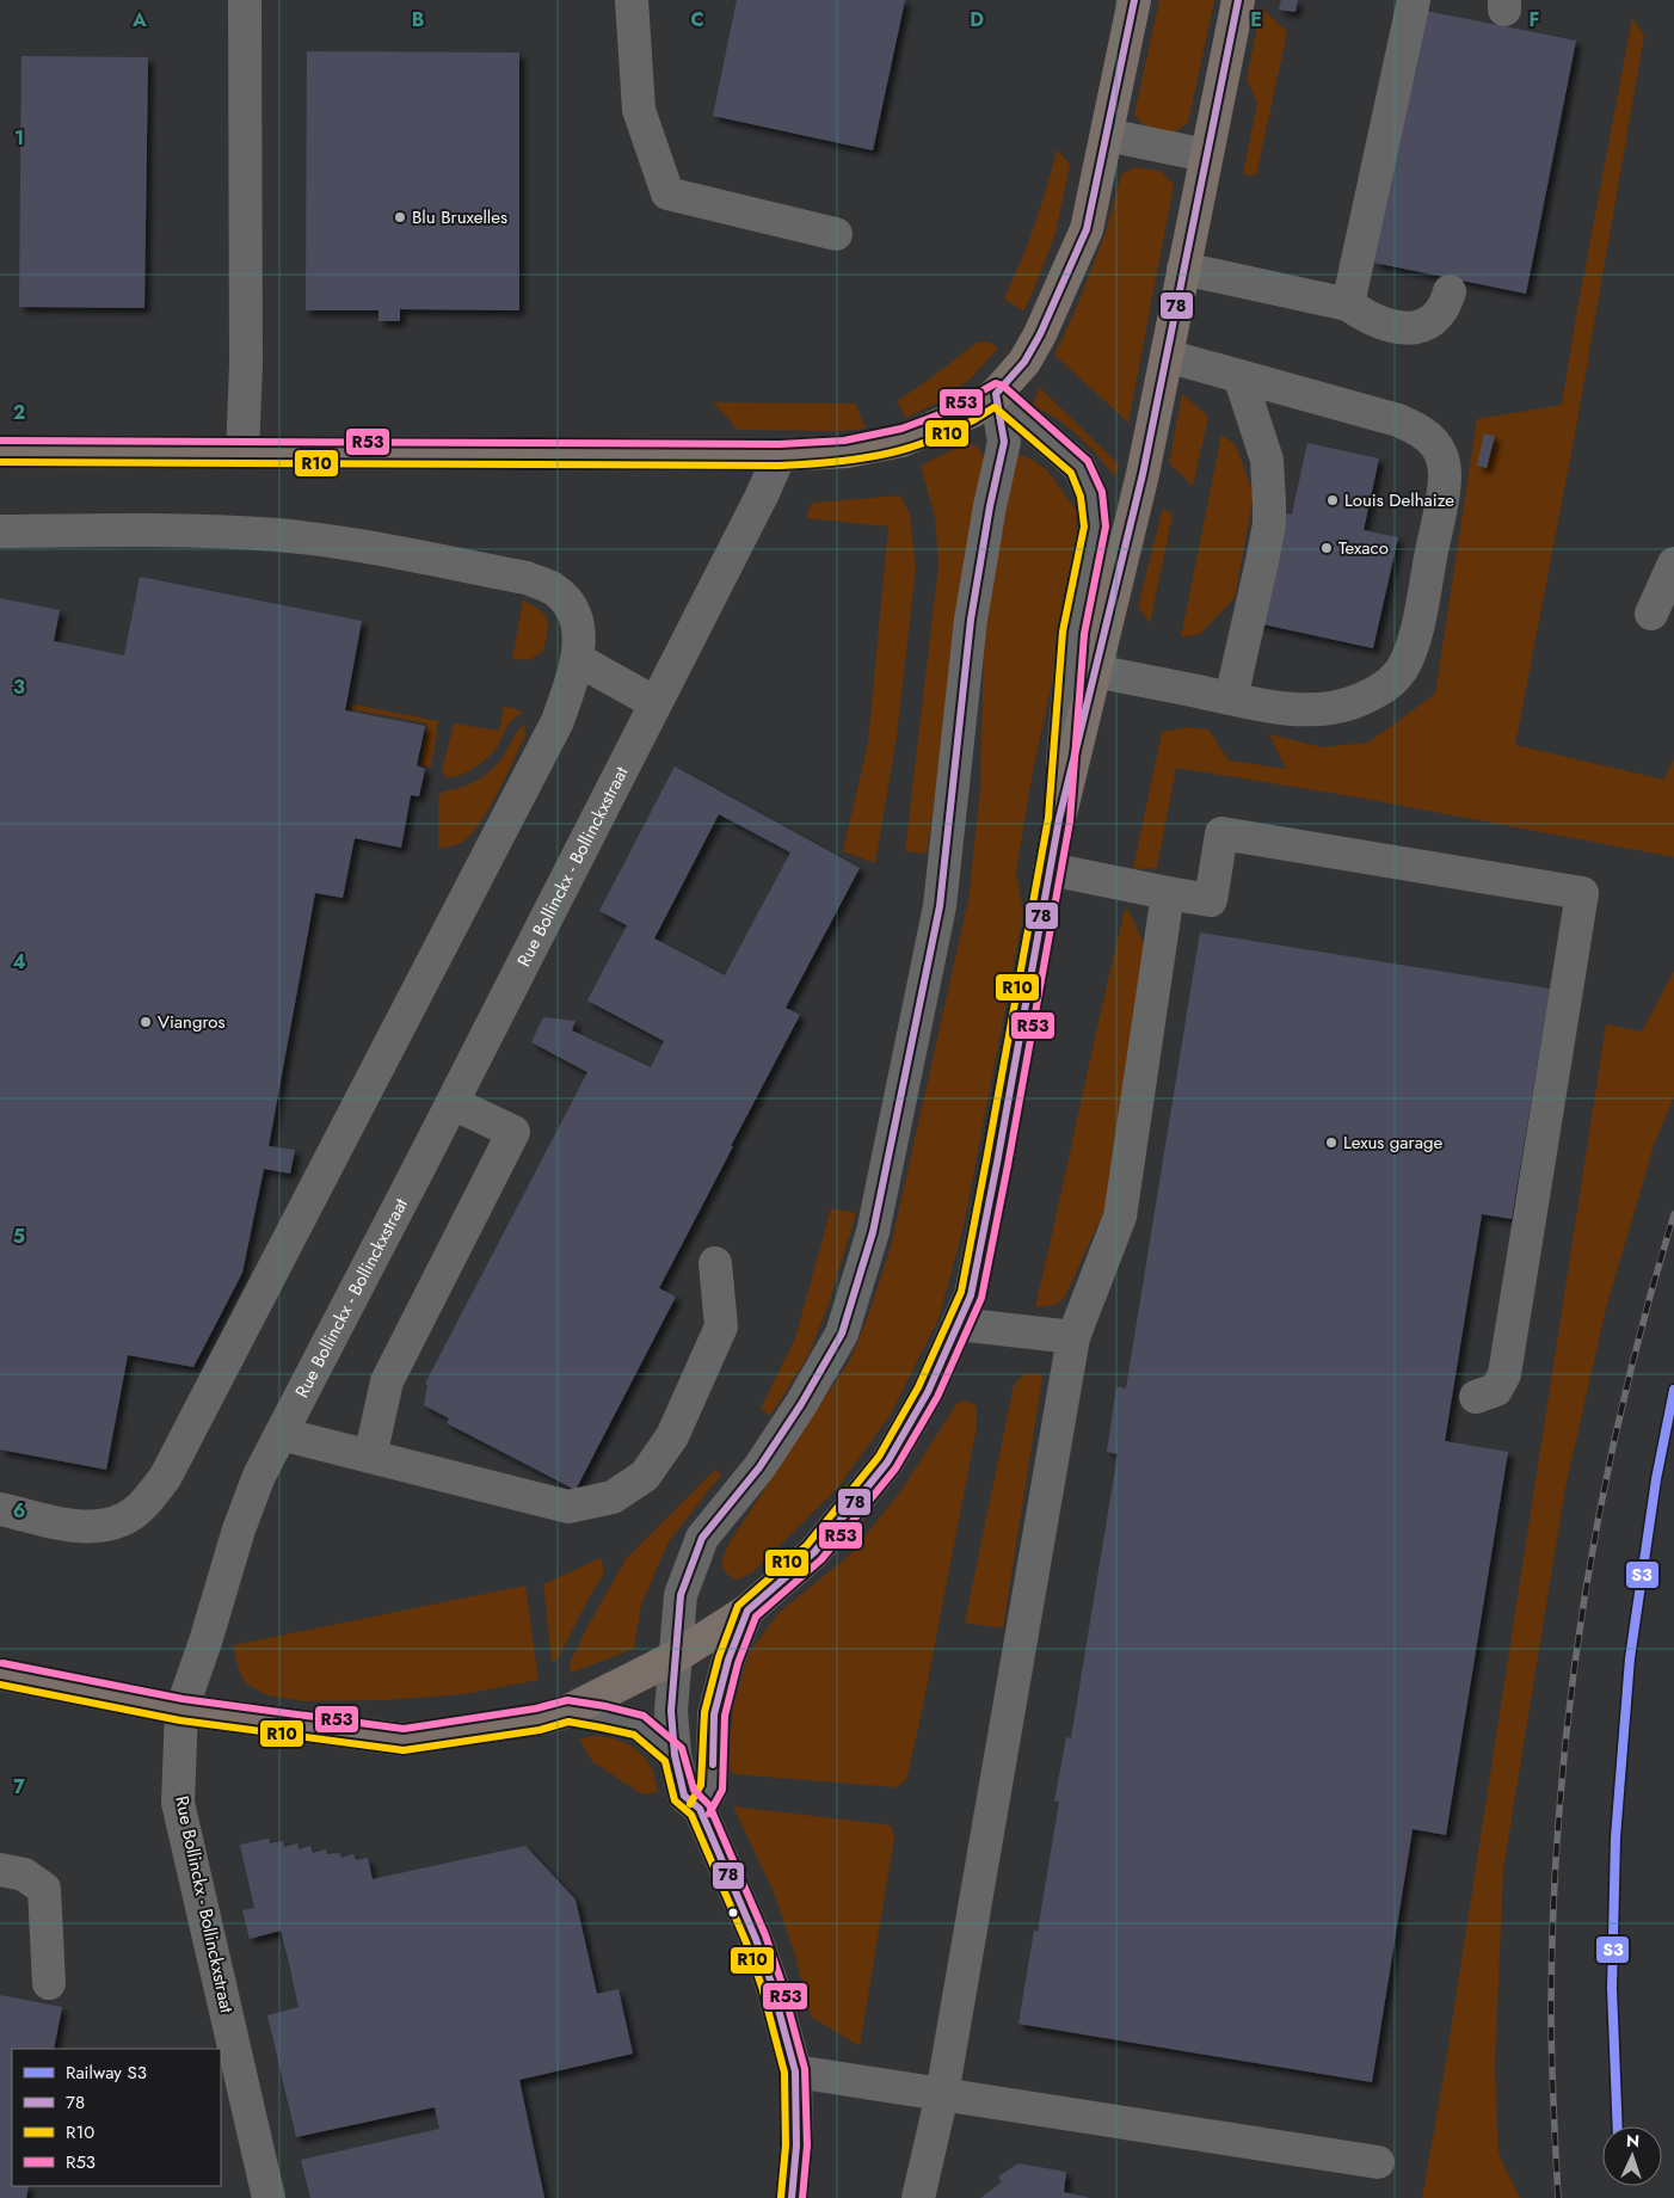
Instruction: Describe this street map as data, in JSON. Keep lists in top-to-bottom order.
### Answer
{
  "streets": {
    "street": ["Rue Bollinckx - Bollinckxstraat"]
  },
  "places": [
    "Blu Bruxelles",
    "Louis Delhaize",
    "Texaco",
    "Viangros",
    "Lexus garage"
  ],
  "lines": [
    "transit line 78",
    "transit line R53",
    "transit line R10",
    "rail line S3"
  ],
  "legend": [
    "Railway S3",
    "78",
    "R10",
    "R53"
  ],
  "north": "top",
  "grid": {
    "columns": [
      "A",
      "B",
      "C",
      "D",
      "E",
      "F"
    ],
    "rows": [
      "1",
      "2",
      "3",
      "4",
      "5",
      "6",
      "7"
    ]
  }
}
